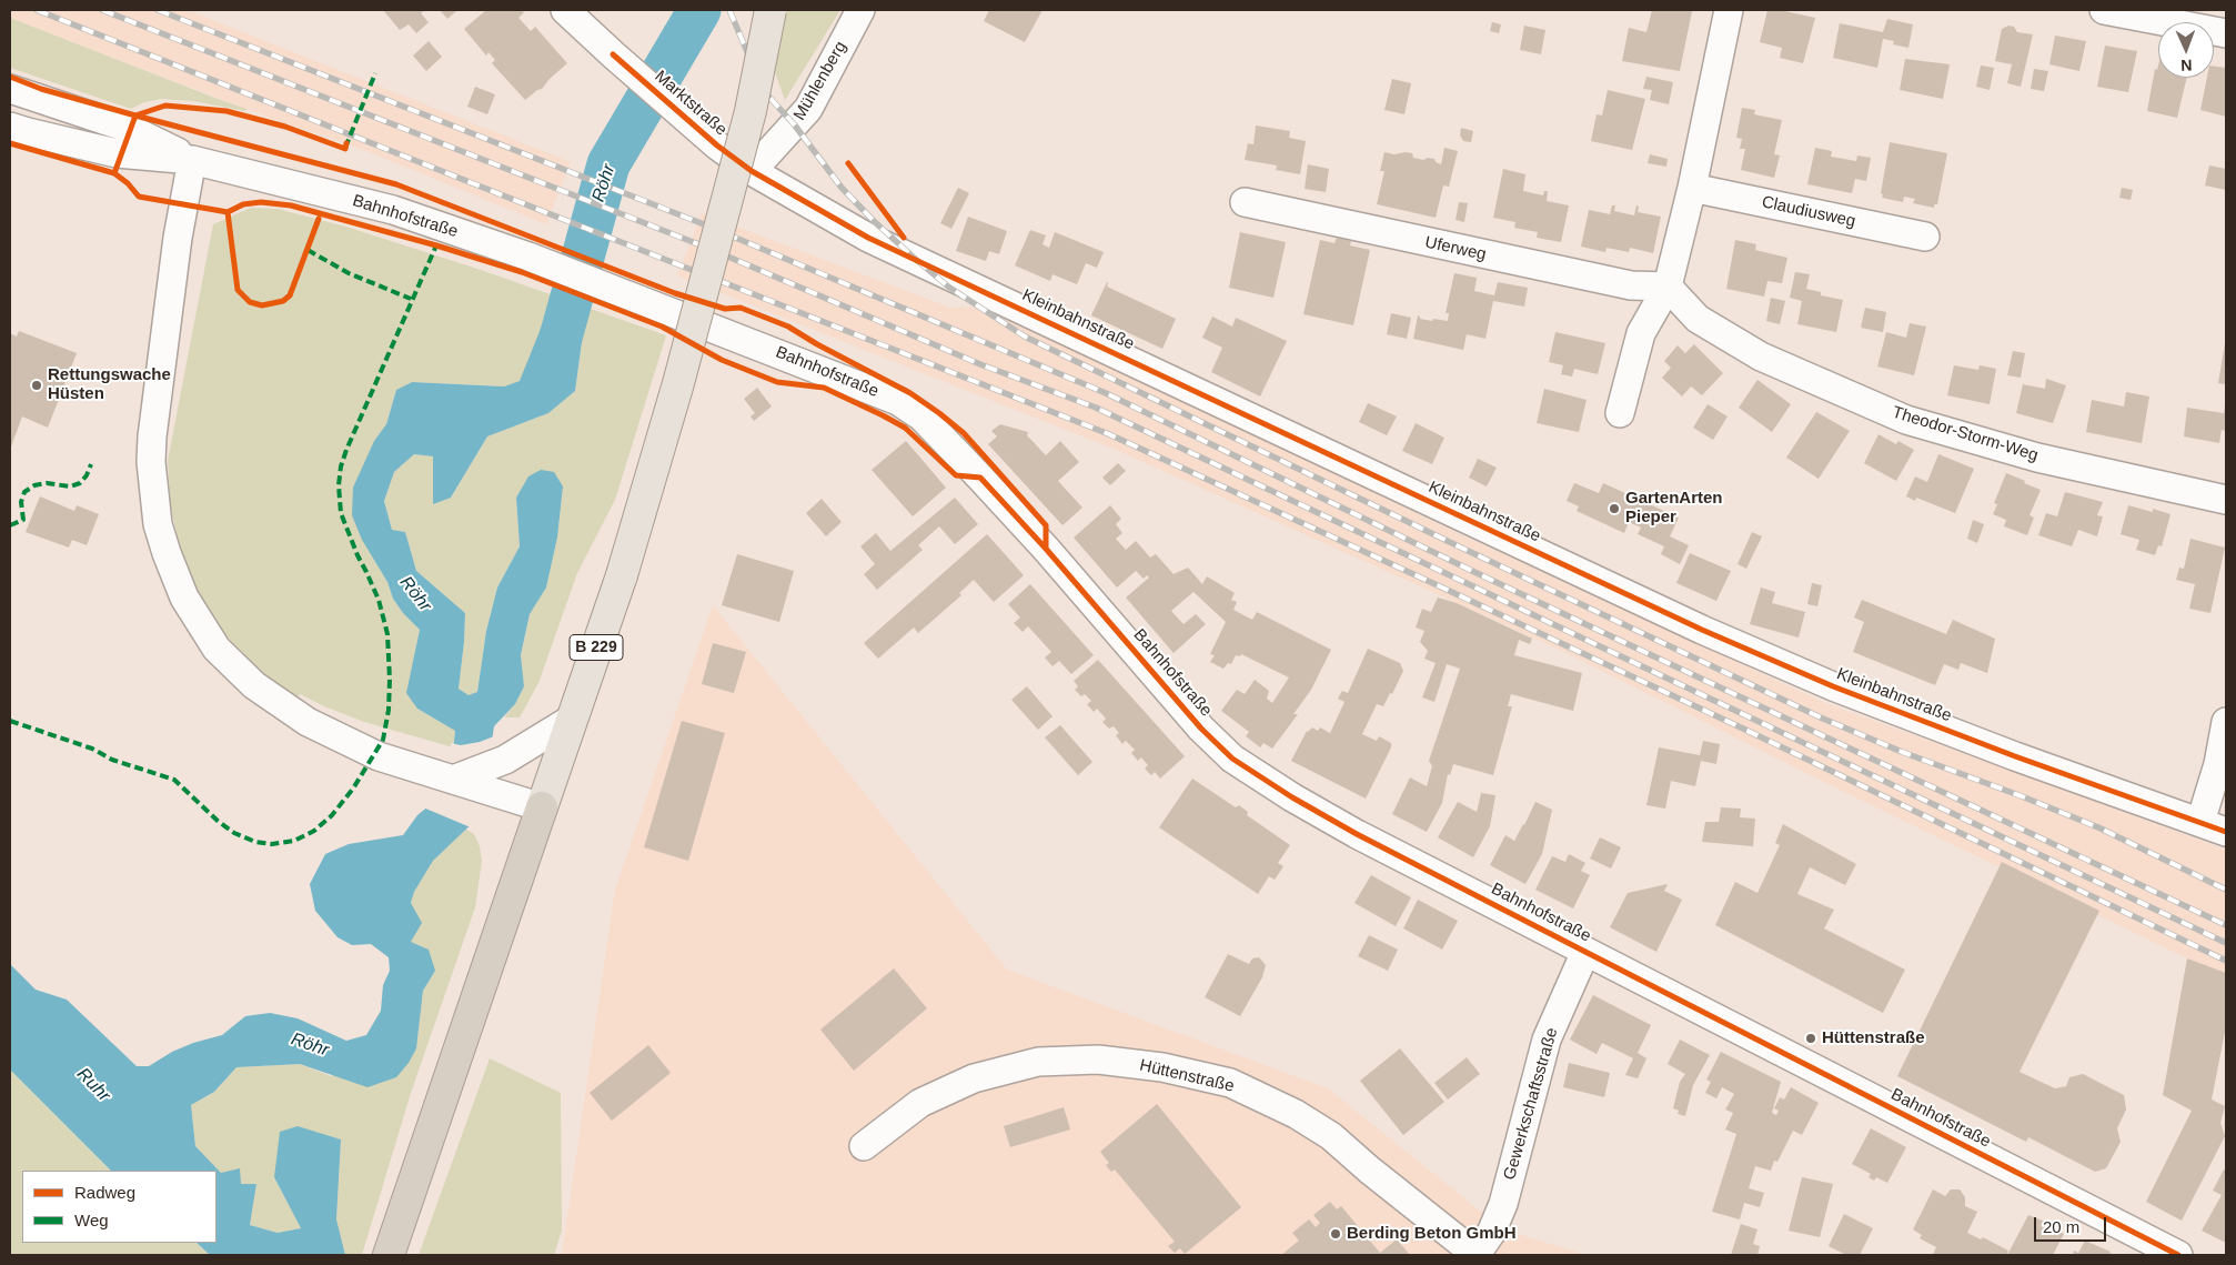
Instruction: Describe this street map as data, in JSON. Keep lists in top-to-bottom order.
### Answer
{
  "streets": {
    "main road": ["B 229"],
    "street": [
      "Mühlenberg",
      "Marktstraße",
      "Claudiusweg",
      "Bahnhofstraße",
      "Uferweg",
      "Kleinbahnstraße",
      "Theodor-Storm-Weg",
      "Hüttenstraße",
      "Gewerkschaftsstraße"
    ]
  },
  "crossings": [
    ["Mühlenberg", "Marktstraße"],
    ["Mühlenberg", "Kleinbahnstraße"],
    ["Marktstraße", "Kleinbahnstraße"],
    ["Bahnhofstraße", "Gewerkschaftsstraße"],
    ["Uferweg", "Theodor-Storm-Weg"],
    ["Hüttenstraße", "Gewerkschaftsstraße"]
  ],
  "water": ["Röhr", "Ruhr"],
  "places": [
    "Rettungswache Hüsten",
    "GartenArten Pieper",
    "Hüttenstraße",
    "Berding Beton GmbH"
  ],
  "legend": ["Radweg", "Weg"],
  "scale_bar": "20 m",
  "north": "bottom"
}
